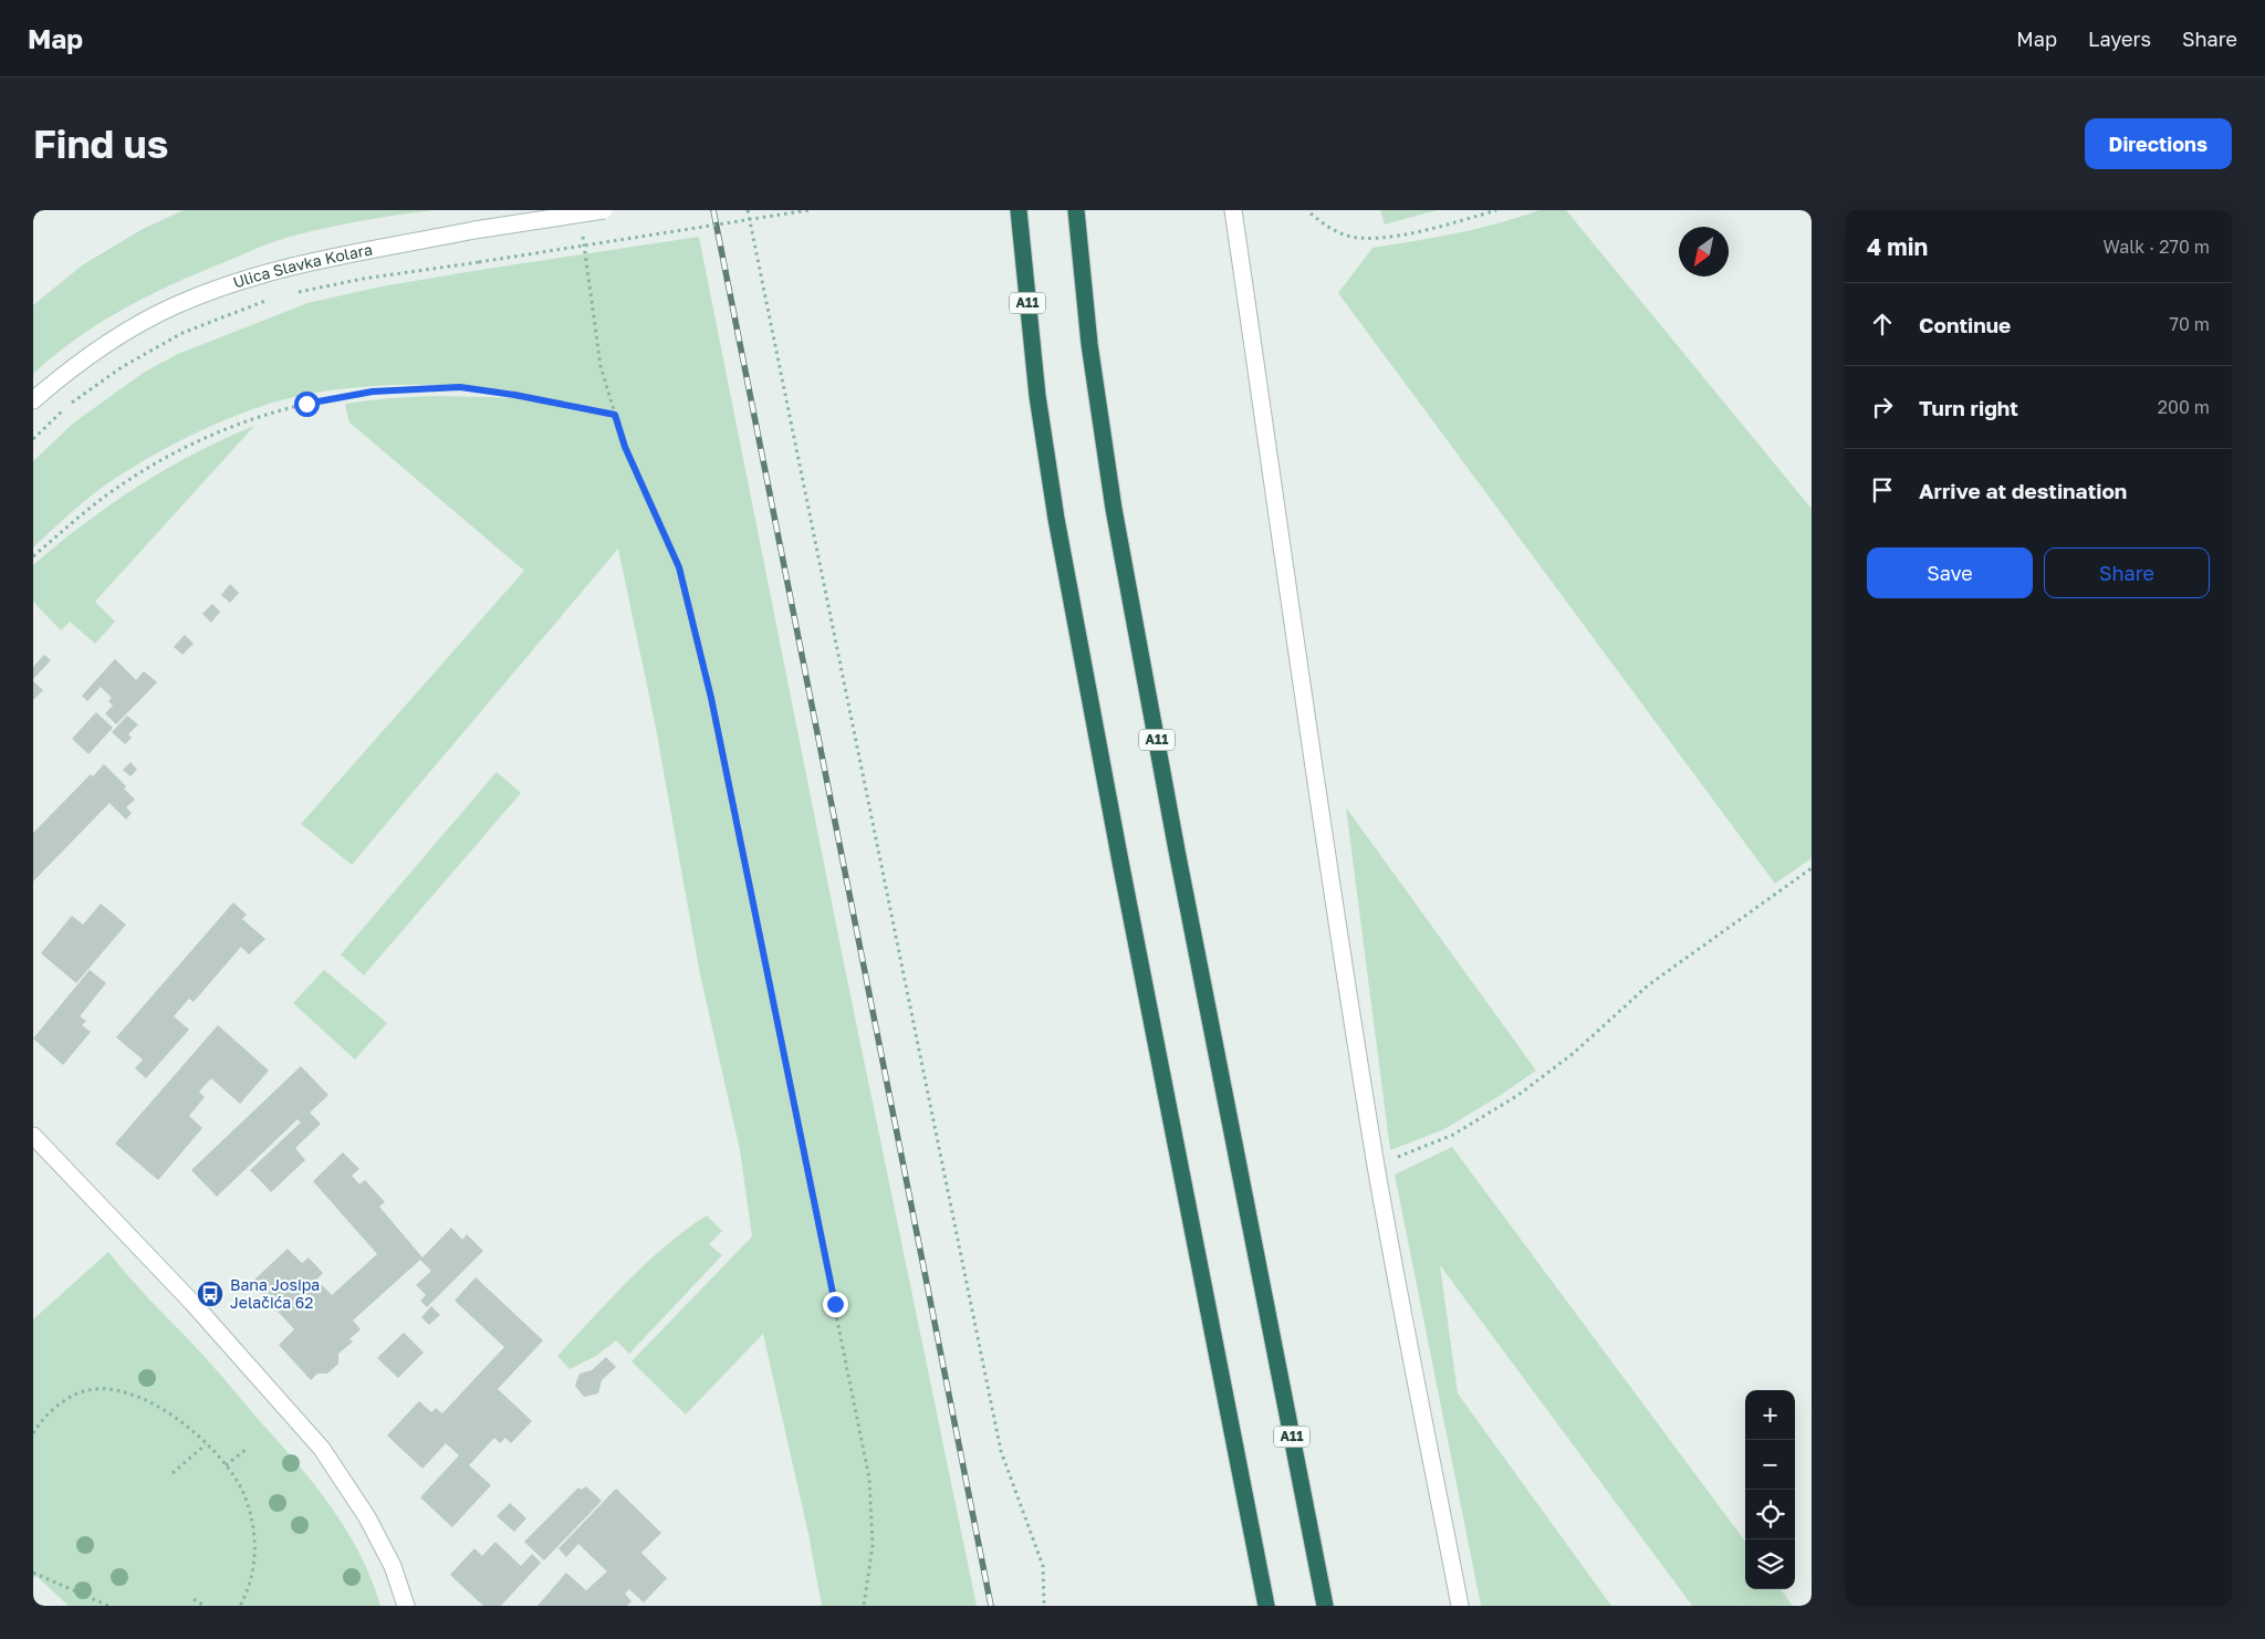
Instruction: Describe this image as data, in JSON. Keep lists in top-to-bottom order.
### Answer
{
  "streets": {
    "highway": ["A11"],
    "street": ["Ulica Slavka Kolara"]
  },
  "places": {
    "bus stop": ["Bana Josipa Jelačića 62"]
  },
  "north": "bottom left",
  "page": {
    "header": "Map",
    "nav": ["Map", "Layers", "Share"],
    "buttons": [
      "Directions",
      ["Save", "Share"]
    ],
    "title": "Find us",
    "heading": ["4 min", "Walk · 270 m"],
    "list": [
      ["Continue", "70 m"],
      ["Turn right", "200 m"],
      "Arrive at destination"
    ],
    "map_buttons": ["+", "−"]
  }
}
